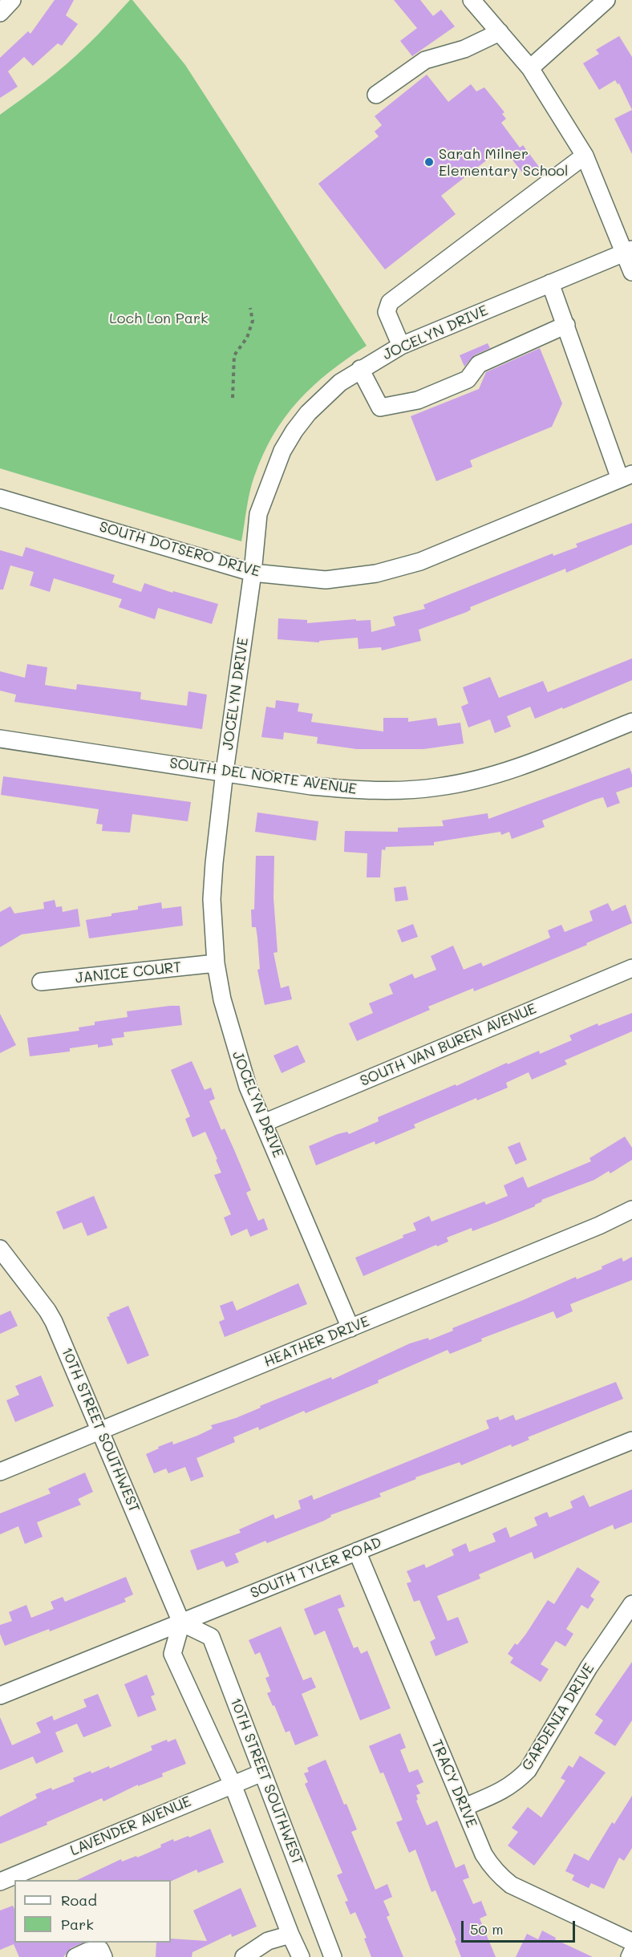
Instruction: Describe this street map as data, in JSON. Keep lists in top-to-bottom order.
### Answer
{
  "streets": {
    "street": [
      "JOCELYN DRIVE",
      "SOUTH DOTSERO DRIVE",
      "SOUTH DEL NORTE AVENUE",
      "JANICE COURT",
      "SOUTH VAN BUREN AVENUE",
      "HEATHER DRIVE",
      "10TH STREET SOUTHWEST",
      "SOUTH TYLER ROAD",
      "GARDENIA DRIVE",
      "TRACY DRIVE",
      "LAVENDER AVENUE"
    ]
  },
  "crossings": [
    ["JOCELYN DRIVE", "SOUTH DOTSERO DRIVE"],
    ["JOCELYN DRIVE", "SOUTH DEL NORTE AVENUE"],
    ["JOCELYN DRIVE", "JANICE COURT"],
    ["JOCELYN DRIVE", "SOUTH VAN BUREN AVENUE"],
    ["JOCELYN DRIVE", "HEATHER DRIVE"],
    ["HEATHER DRIVE", "10TH STREET SOUTHWEST"],
    ["10TH STREET SOUTHWEST", "SOUTH TYLER ROAD"],
    ["10TH STREET SOUTHWEST", "LAVENDER AVENUE"],
    ["SOUTH TYLER ROAD", "TRACY DRIVE"],
    ["GARDENIA DRIVE", "TRACY DRIVE"]
  ],
  "parks": ["Loch Lon Park"],
  "places": ["Sarah Milner Elementary School"],
  "legend": ["Road", "Park"],
  "scale_bar": "50 m"
}
